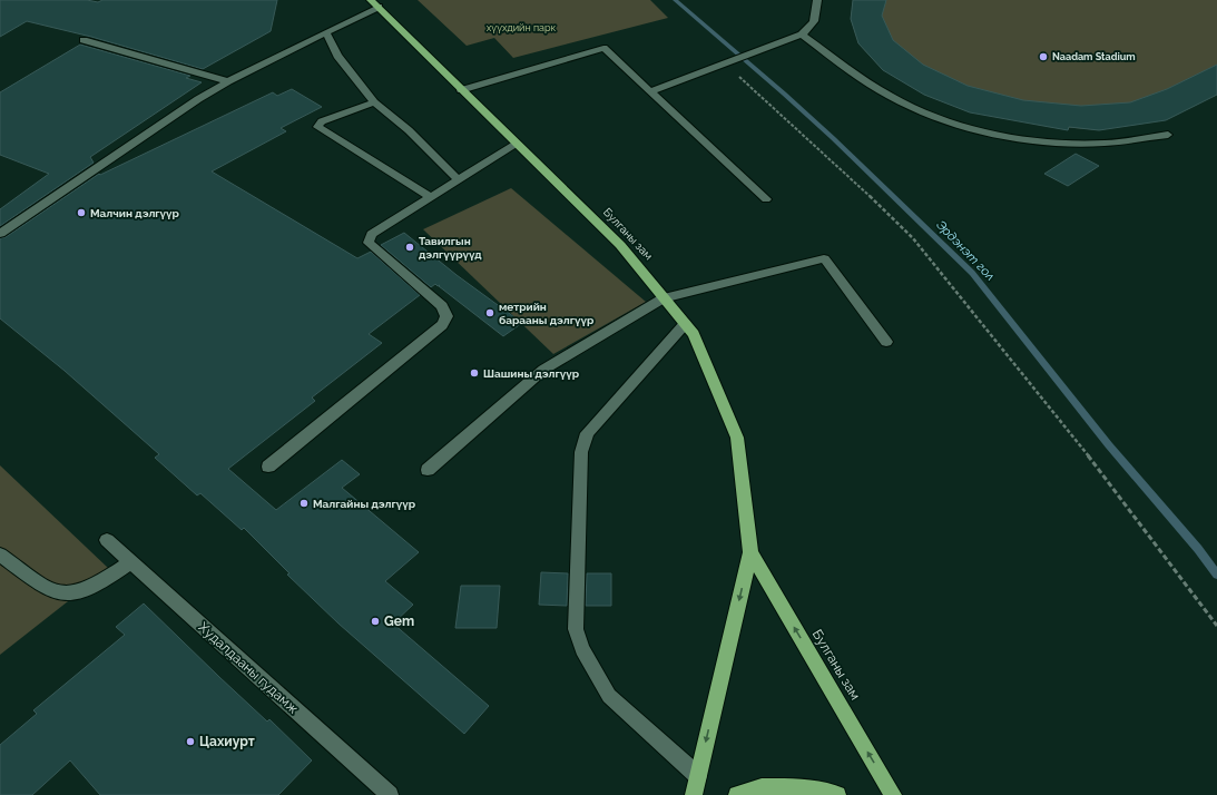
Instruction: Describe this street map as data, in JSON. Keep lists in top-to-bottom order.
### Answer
{
  "streets": {
    "highway": ["Булганы зам"],
    "street": ["Худалдааны гудамж"]
  },
  "water": ["Эрдэнэт гол"],
  "parks": ["хүүхдийн парк"],
  "places": [
    "Naadam Stadium",
    "Малчин дэлгүүр",
    "Тавилгын дэлгүүрүүд",
    "метрийн барааны дэлгүүр",
    "Шашины дэлгүүр",
    "Малгайны дэлгүүр",
    "Gem",
    "Цахиурт"
  ]
}
